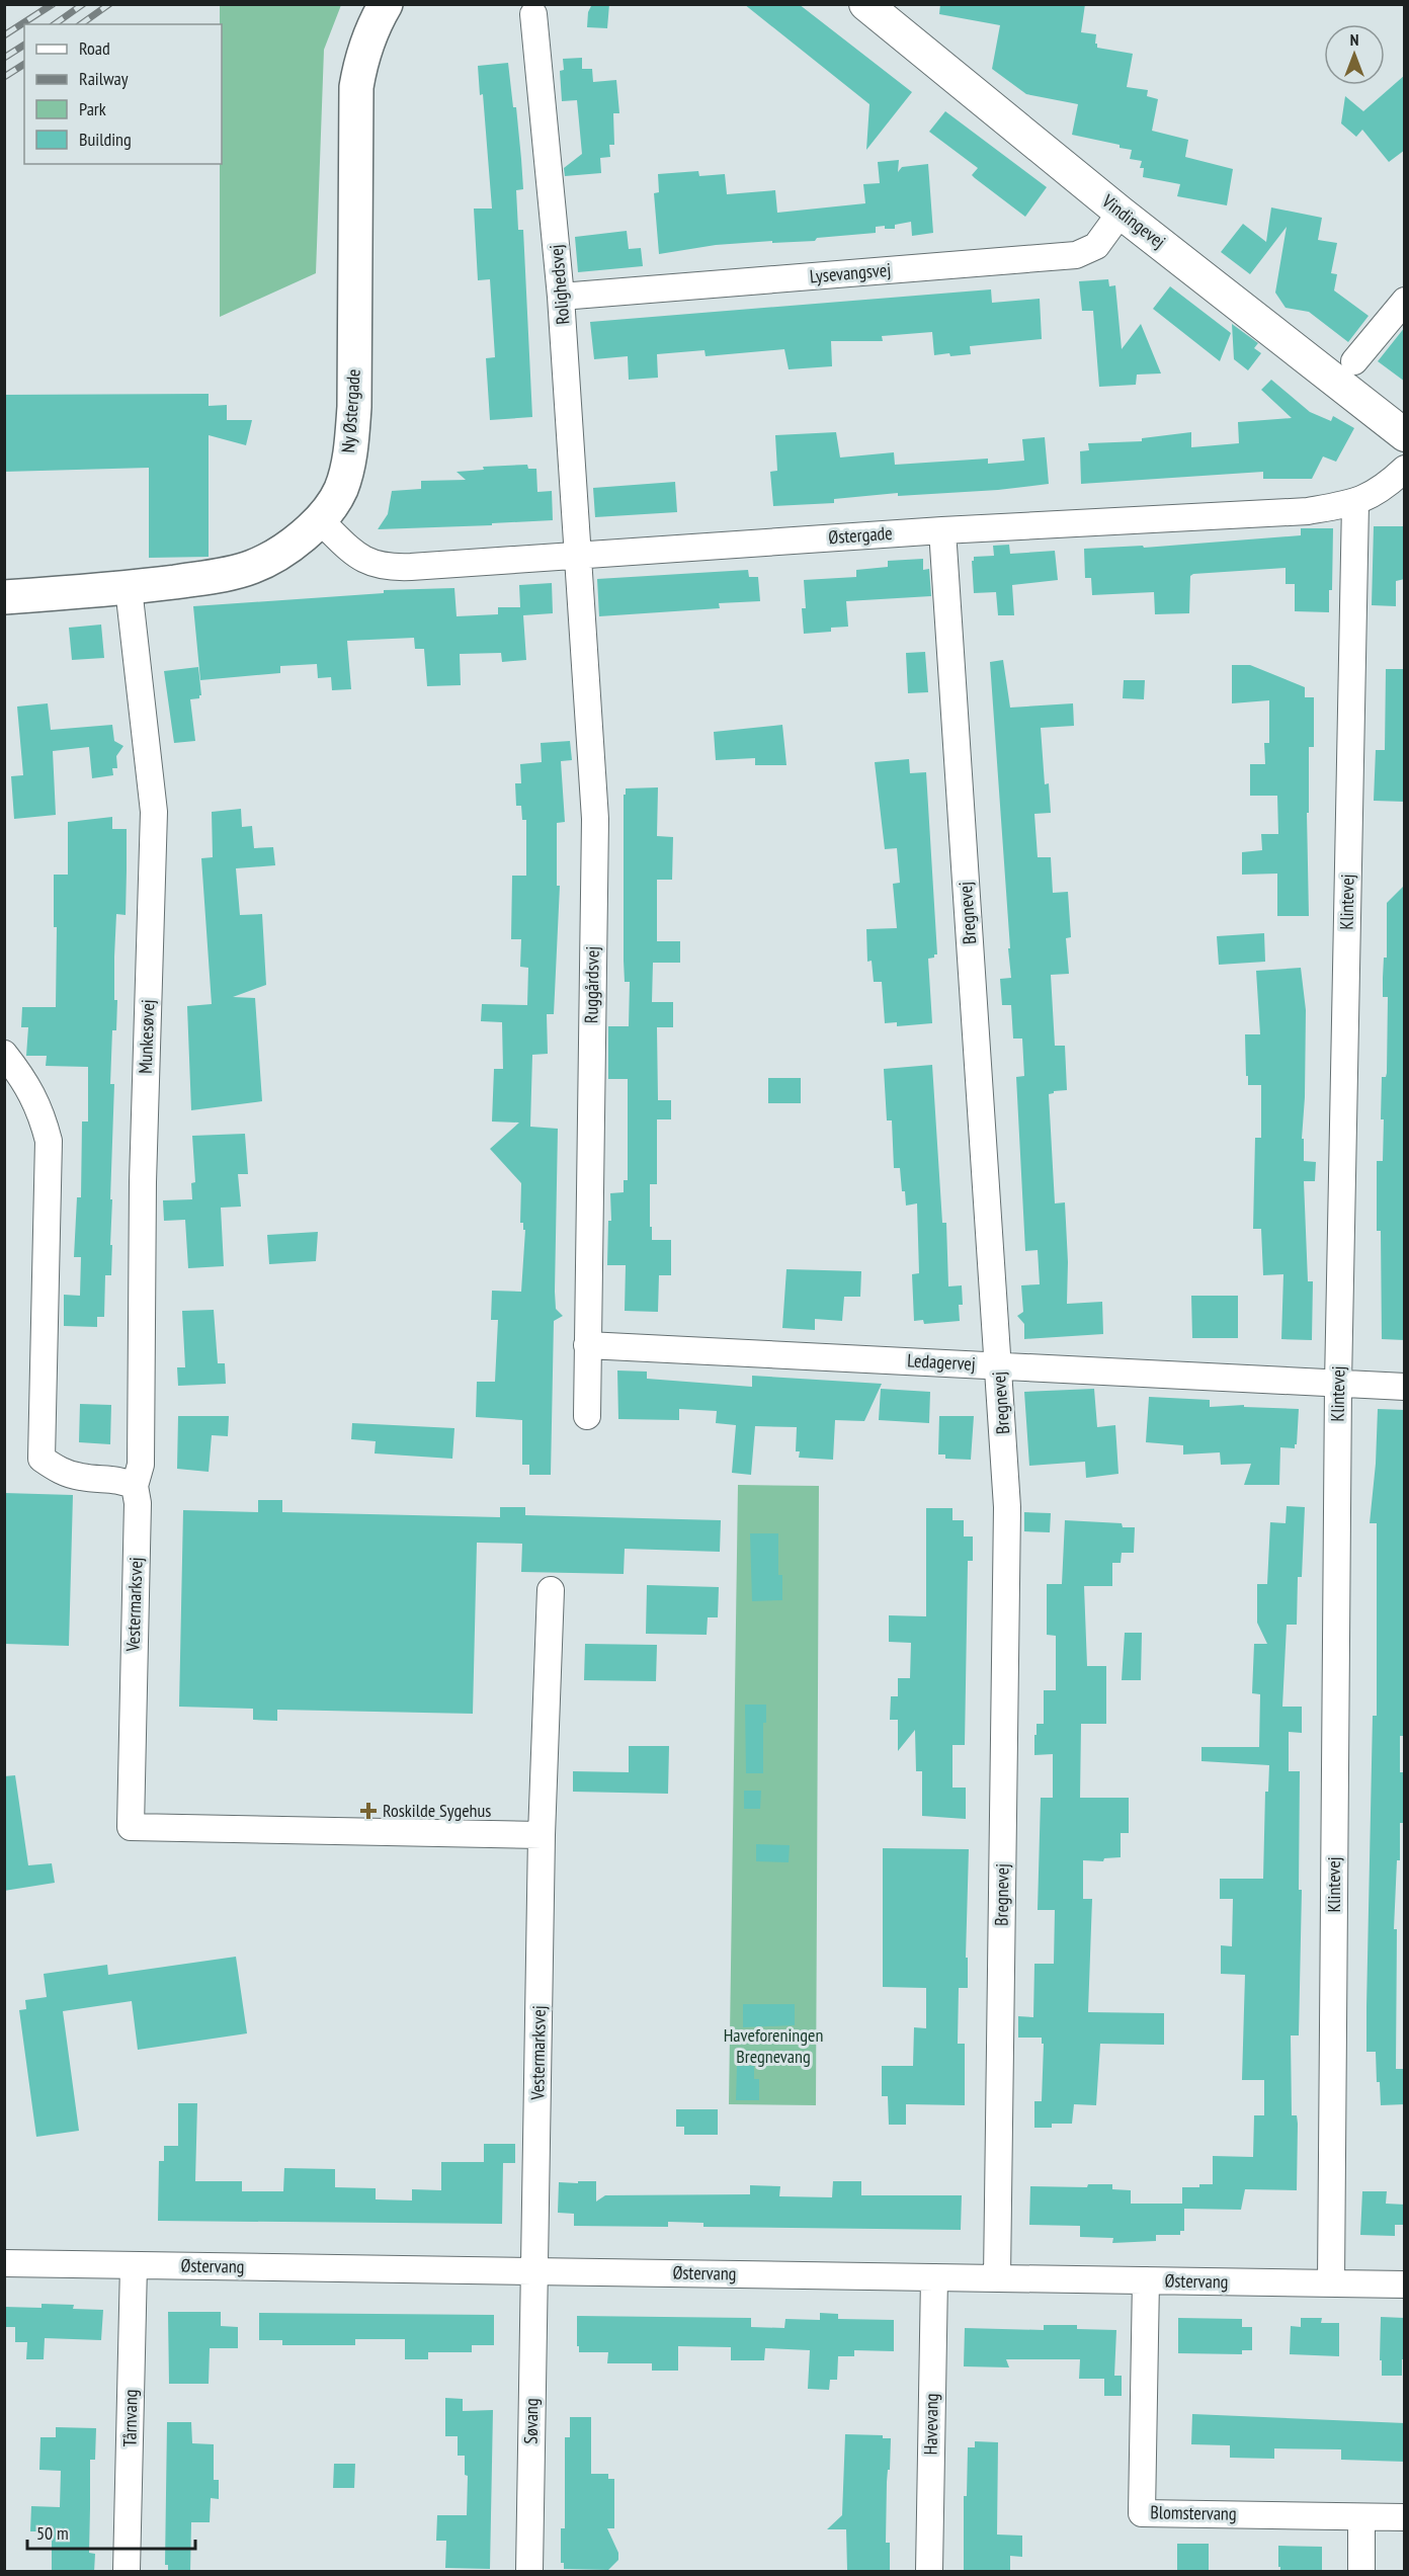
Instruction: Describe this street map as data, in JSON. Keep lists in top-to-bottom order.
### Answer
{
  "streets": {
    "main road": ["Ny Østergade"],
    "street": [
      "Vindingevej",
      "Lysevangsvej",
      "Rolighedsvej",
      "Østergade",
      "Klintevej",
      "Bregnevej",
      "Ruggårdsvej",
      "Munkesøvej",
      "Ledagervej",
      "Vestermarksvej",
      "Østervang",
      "Tårnvang",
      "Søvang",
      "Havevang",
      "Blomstervang"
    ]
  },
  "crossings": [
    ["Vindingevej", "Lysevangsvej"],
    ["Lysevangsvej", "Rolighedsvej"],
    ["Rolighedsvej", "Østergade"],
    ["Rolighedsvej", "Ruggårdsvej"],
    ["Ny Østergade", "Østergade"],
    ["Ny Østergade", "Munkesøvej"],
    ["Østergade", "Klintevej"],
    ["Østergade", "Bregnevej"],
    ["Østergade", "Ruggårdsvej"],
    ["Klintevej", "Ledagervej"],
    ["Klintevej", "Østervang"],
    ["Bregnevej", "Ledagervej"],
    ["Bregnevej", "Østervang"],
    ["Ruggårdsvej", "Ledagervej"],
    ["Munkesøvej", "Vestermarksvej"],
    ["Vestermarksvej", "Østervang"],
    ["Vestermarksvej", "Søvang"],
    ["Østervang", "Tårnvang"],
    ["Østervang", "Søvang"],
    ["Østervang", "Havevang"],
    ["Østervang", "Blomstervang"]
  ],
  "parks": ["Haveforeningen Bregnevang"],
  "places": {
    "health": ["Roskilde Sygehus"]
  },
  "legend": [
    "Road",
    "Railway",
    "Park",
    "Building"
  ],
  "scale_bar": "50 m",
  "north": "top"
}
